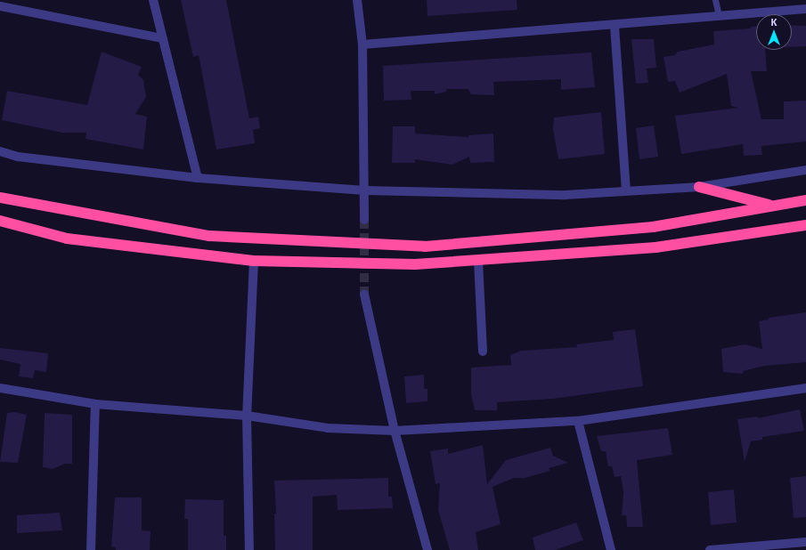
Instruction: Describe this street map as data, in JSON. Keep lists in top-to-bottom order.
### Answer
{
  "north": "top"
}
